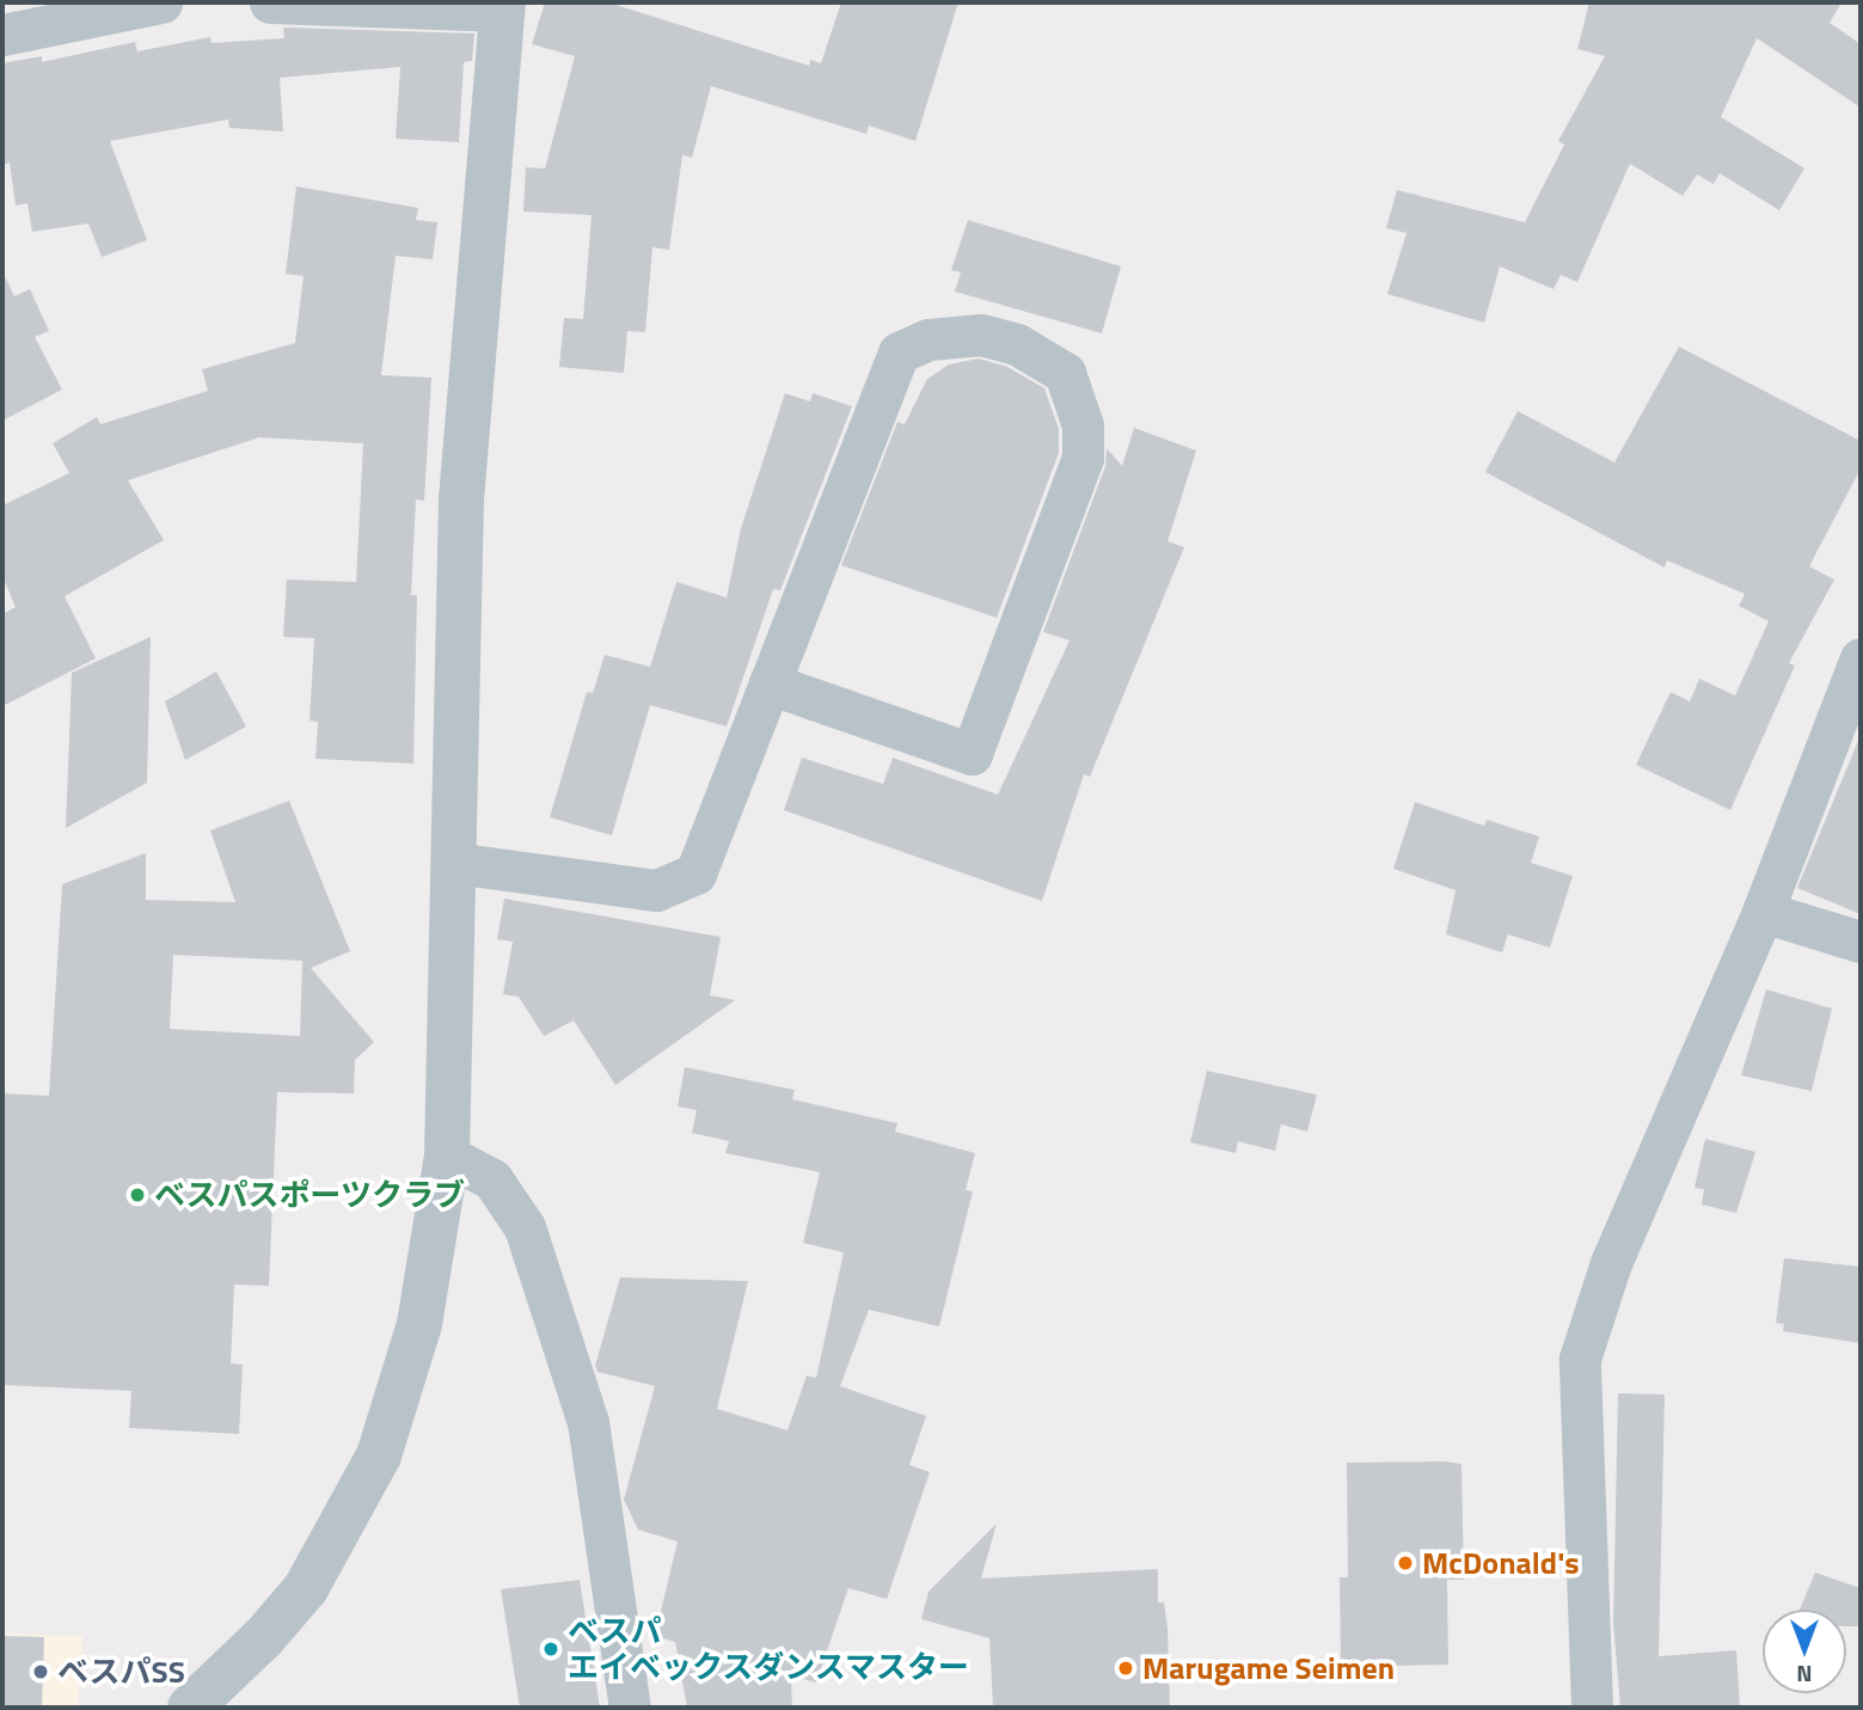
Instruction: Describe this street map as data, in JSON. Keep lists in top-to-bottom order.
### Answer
{
  "places": [
    "ベスパスポーツクラブ",
    "McDonald's",
    "ベスパ エイベックスダンスマスター",
    "Marugame Seimen",
    "ベスパSS"
  ],
  "north": "bottom"
}
